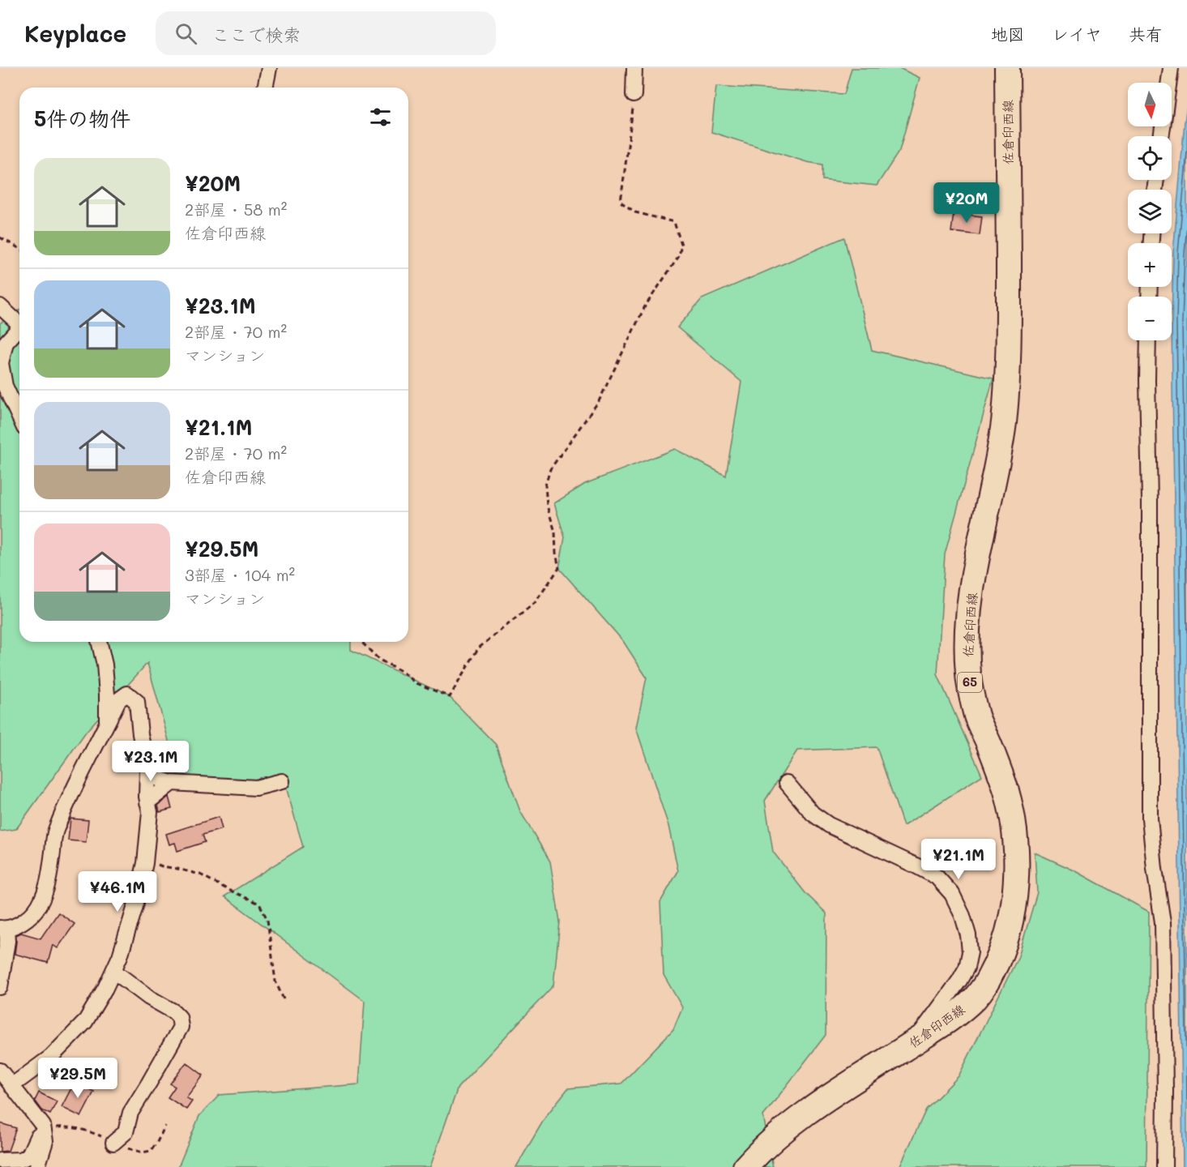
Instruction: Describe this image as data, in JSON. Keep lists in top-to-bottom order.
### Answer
{
  "streets": {
    "main road": ["佐倉印西線", "65"]
  },
  "north": "bottom",
  "page": {
    "header": "Keyplace",
    "search": "ここで検索",
    "nav": ["地図", "レイヤ", "共有"],
    "map_buttons": ["+", "−"],
    "heading": "5件の物件",
    "list": [
      {
        "name": "¥20M",
        "note": "2部屋 · 58 m² · 佐倉印西線"
      },
      {
        "name": "¥23.1M",
        "note": "2部屋 · 70 m² · マンション"
      },
      {
        "name": "¥21.1M",
        "note": "2部屋 · 70 m² · 佐倉印西線"
      },
      {
        "name": "¥29.5M",
        "note": "3部屋 · 104 m² · マンション"
      }
    ],
    "price": [
      "¥20M",
      "¥23.1M",
      "¥21.1M",
      "¥46.1M",
      "¥29.5M"
    ]
  }
}
